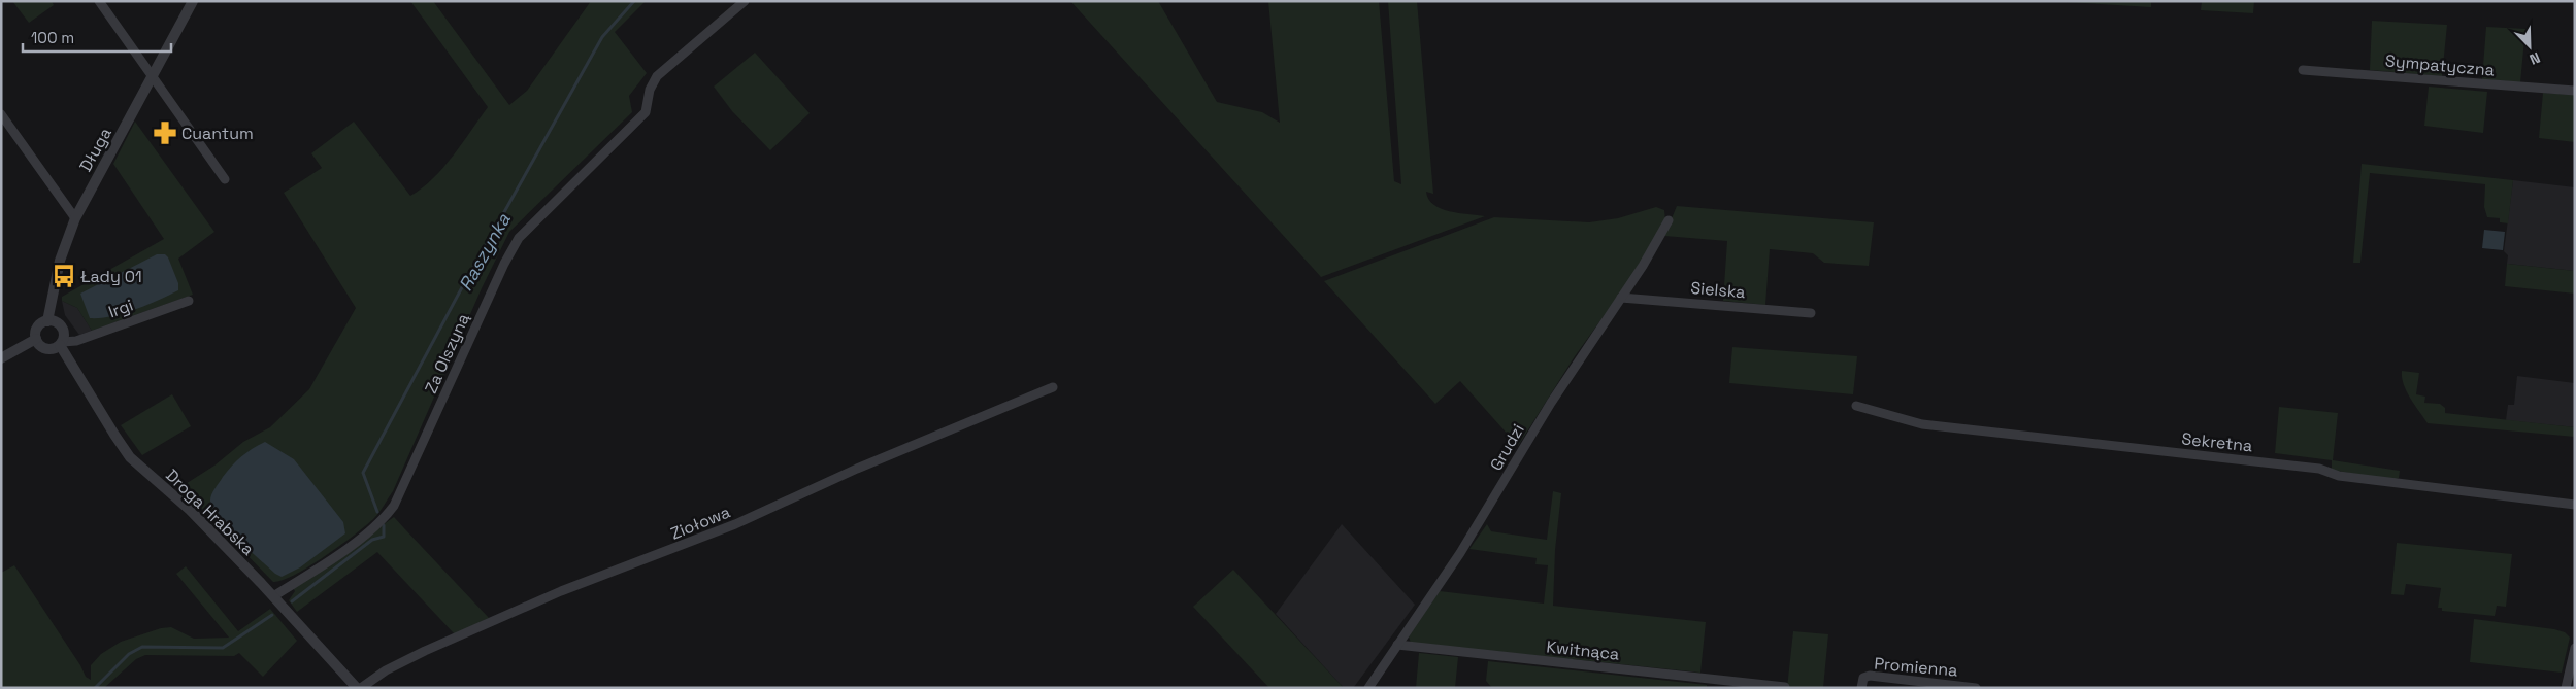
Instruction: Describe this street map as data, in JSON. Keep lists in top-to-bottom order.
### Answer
{
  "streets": {
    "street": [
      "Sympatyczna",
      "Długa",
      "Sielska",
      "Irgi",
      "Za Olszyną",
      "Sekretna",
      "Grudzi",
      "Droga Hrabska",
      "Ziołowa",
      "Kwitnąca",
      "Promienna"
    ]
  },
  "crossings": [
    ["Długa", "Irgi"],
    ["Długa", "Droga Hrabska"],
    ["Sielska", "Grudzi"],
    ["Irgi", "Droga Hrabska"],
    ["Za Olszyną", "Droga Hrabska"],
    ["Grudzi", "Kwitnąca"]
  ],
  "water": ["Raszynka"],
  "places": {
    "pharmacy": ["Cuantum"],
    "bus stop": ["Łady 01"]
  },
  "scale_bar": "100 m",
  "north": "bottom right"
}
